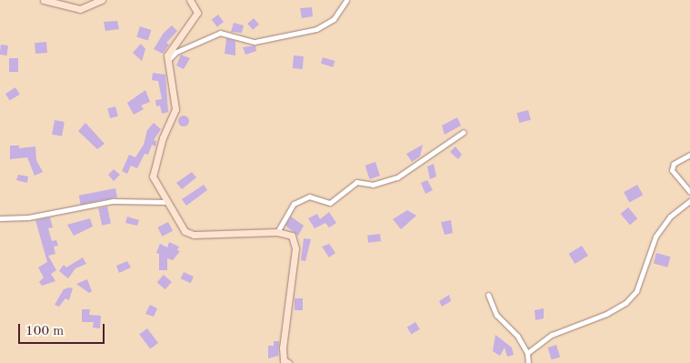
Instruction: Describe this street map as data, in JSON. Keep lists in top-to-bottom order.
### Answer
{
  "scale_bar": "100 m"
}
